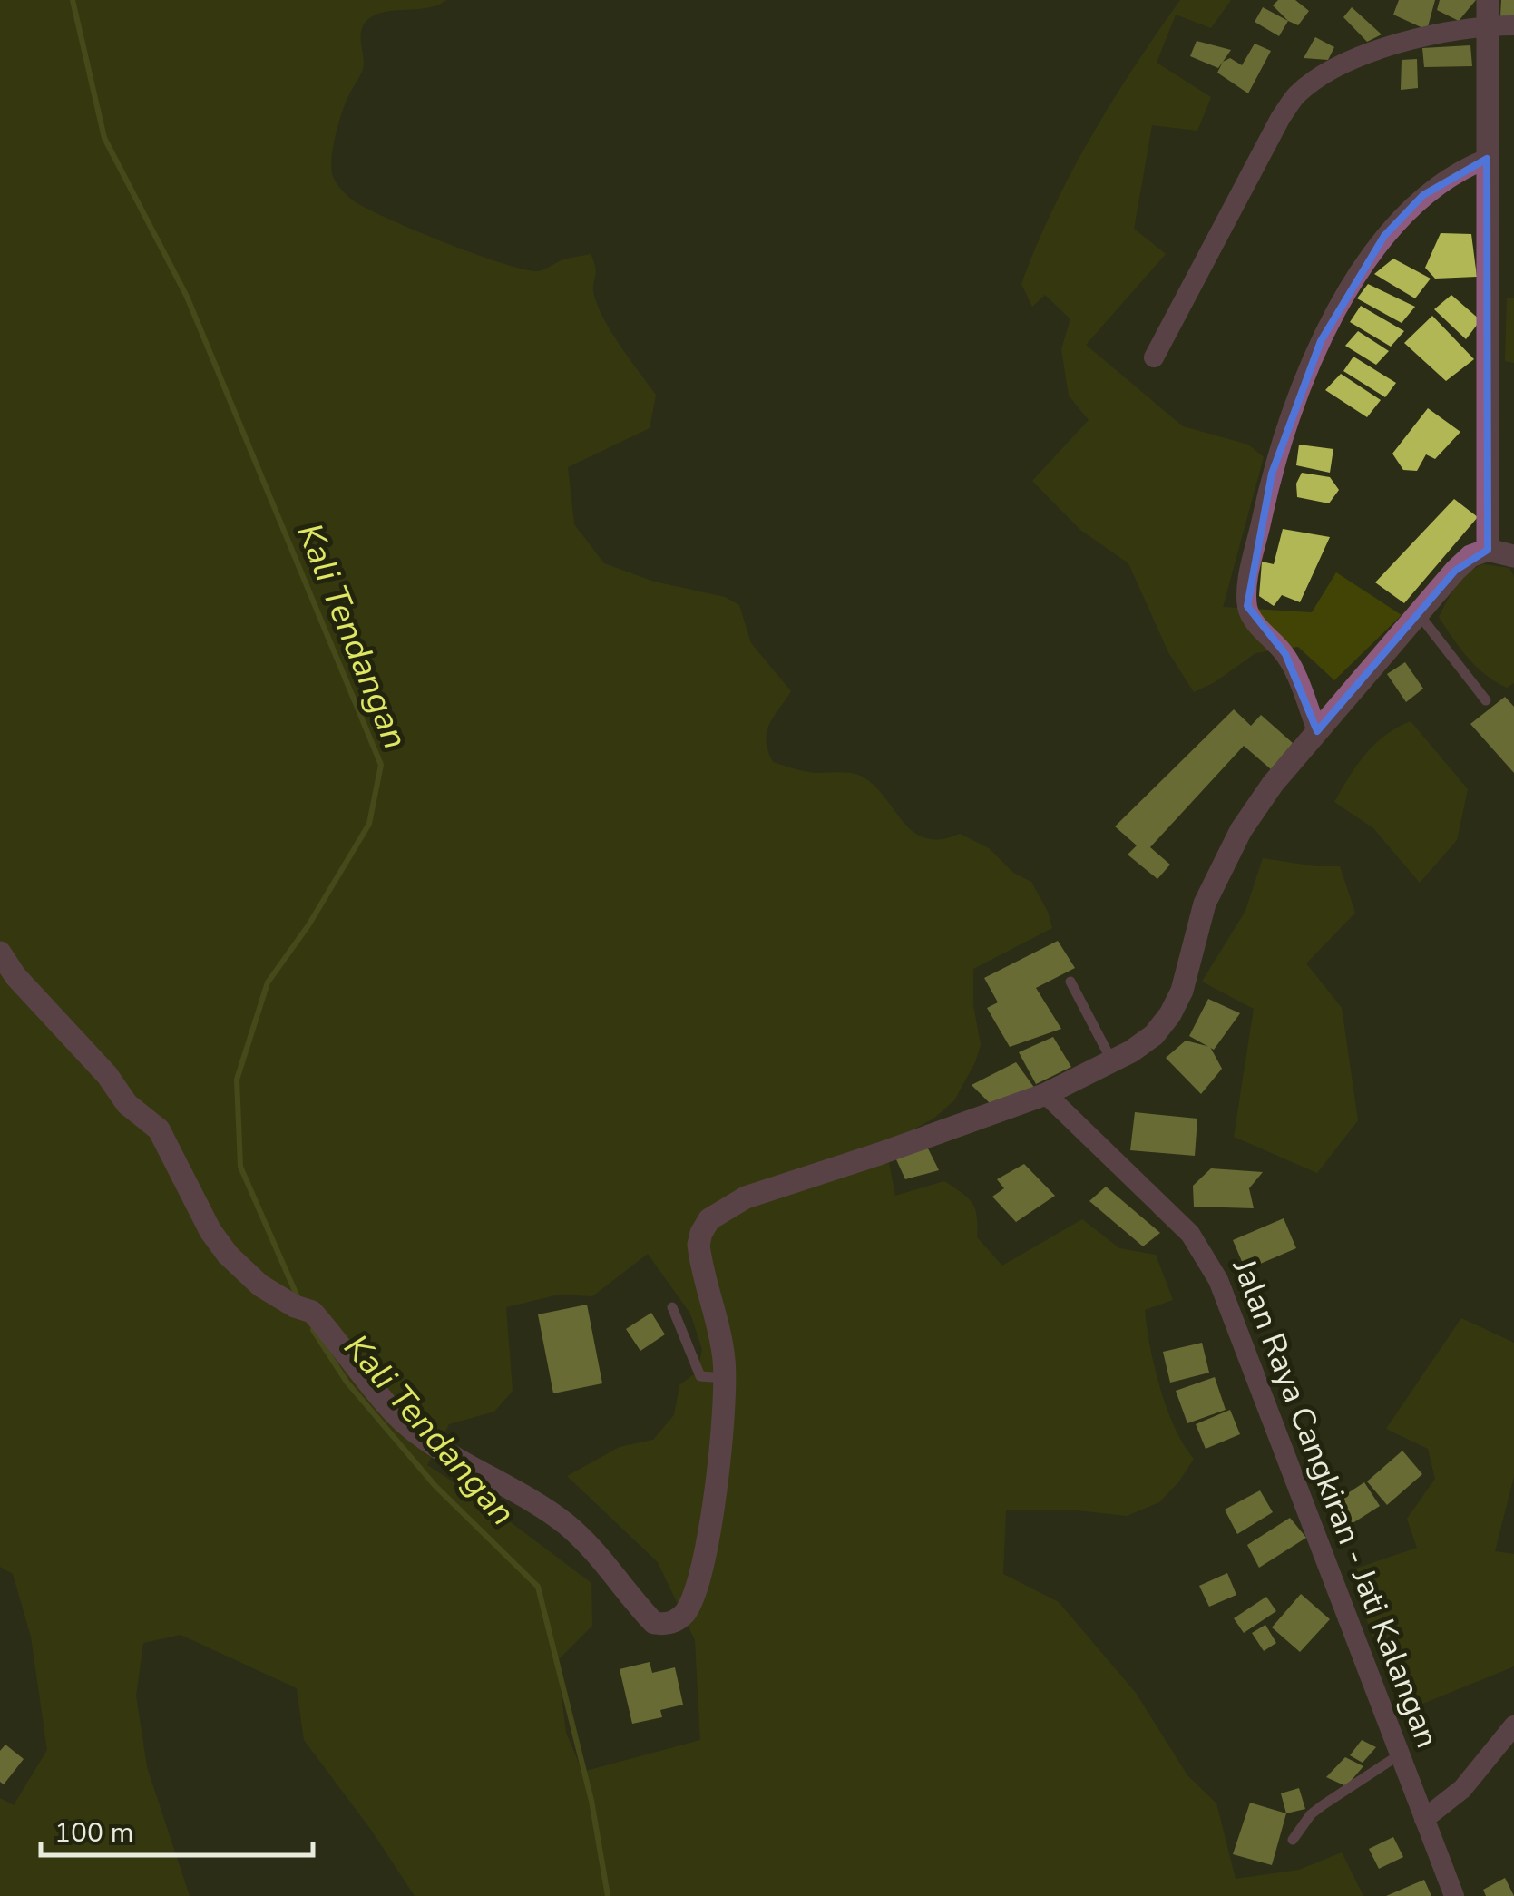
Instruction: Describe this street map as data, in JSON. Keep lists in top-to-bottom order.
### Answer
{
  "streets": {
    "street": ["Jalan Raya Cangkiran - Jati Kalangan"]
  },
  "water": ["Kali Tendangan"],
  "scale_bar": "100 m"
}
